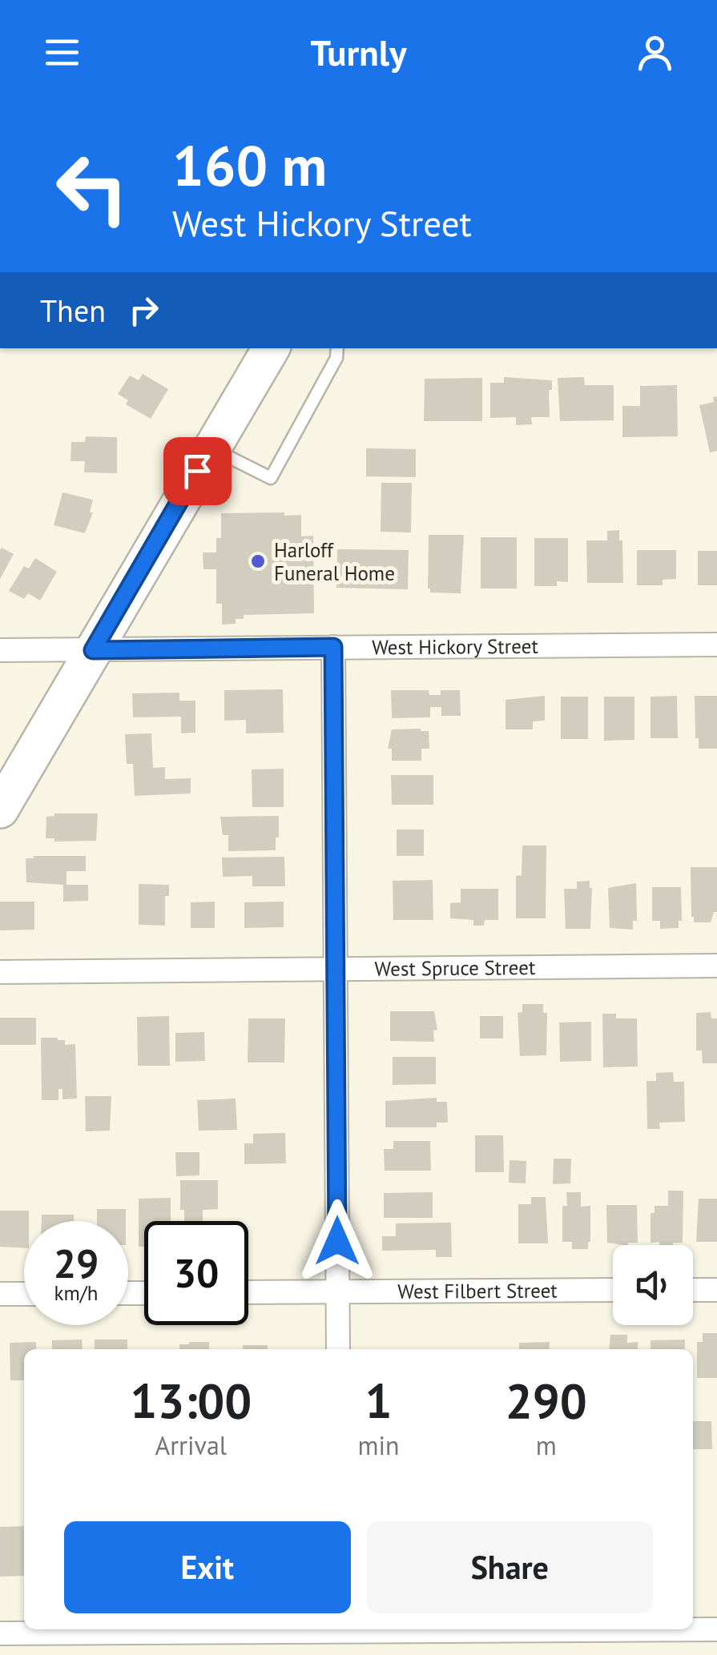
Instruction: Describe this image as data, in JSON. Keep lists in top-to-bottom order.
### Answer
{
  "streets": {
    "street": ["West Hickory Street", "West Spruce Street", "West Filbert Street"]
  },
  "places": ["Harloff Funeral Home"],
  "page": {
    "header": "Turnly",
    "turn": ["160 m", "West Hickory Street"],
    "then": "Then",
    "speed": "29 km/h",
    "limit": "30",
    "eta": [
      "13:00",
      "Arrival",
      "1",
      "min",
      "290",
      "m"
    ],
    "buttons": ["Exit", "Share"]
  }
}
